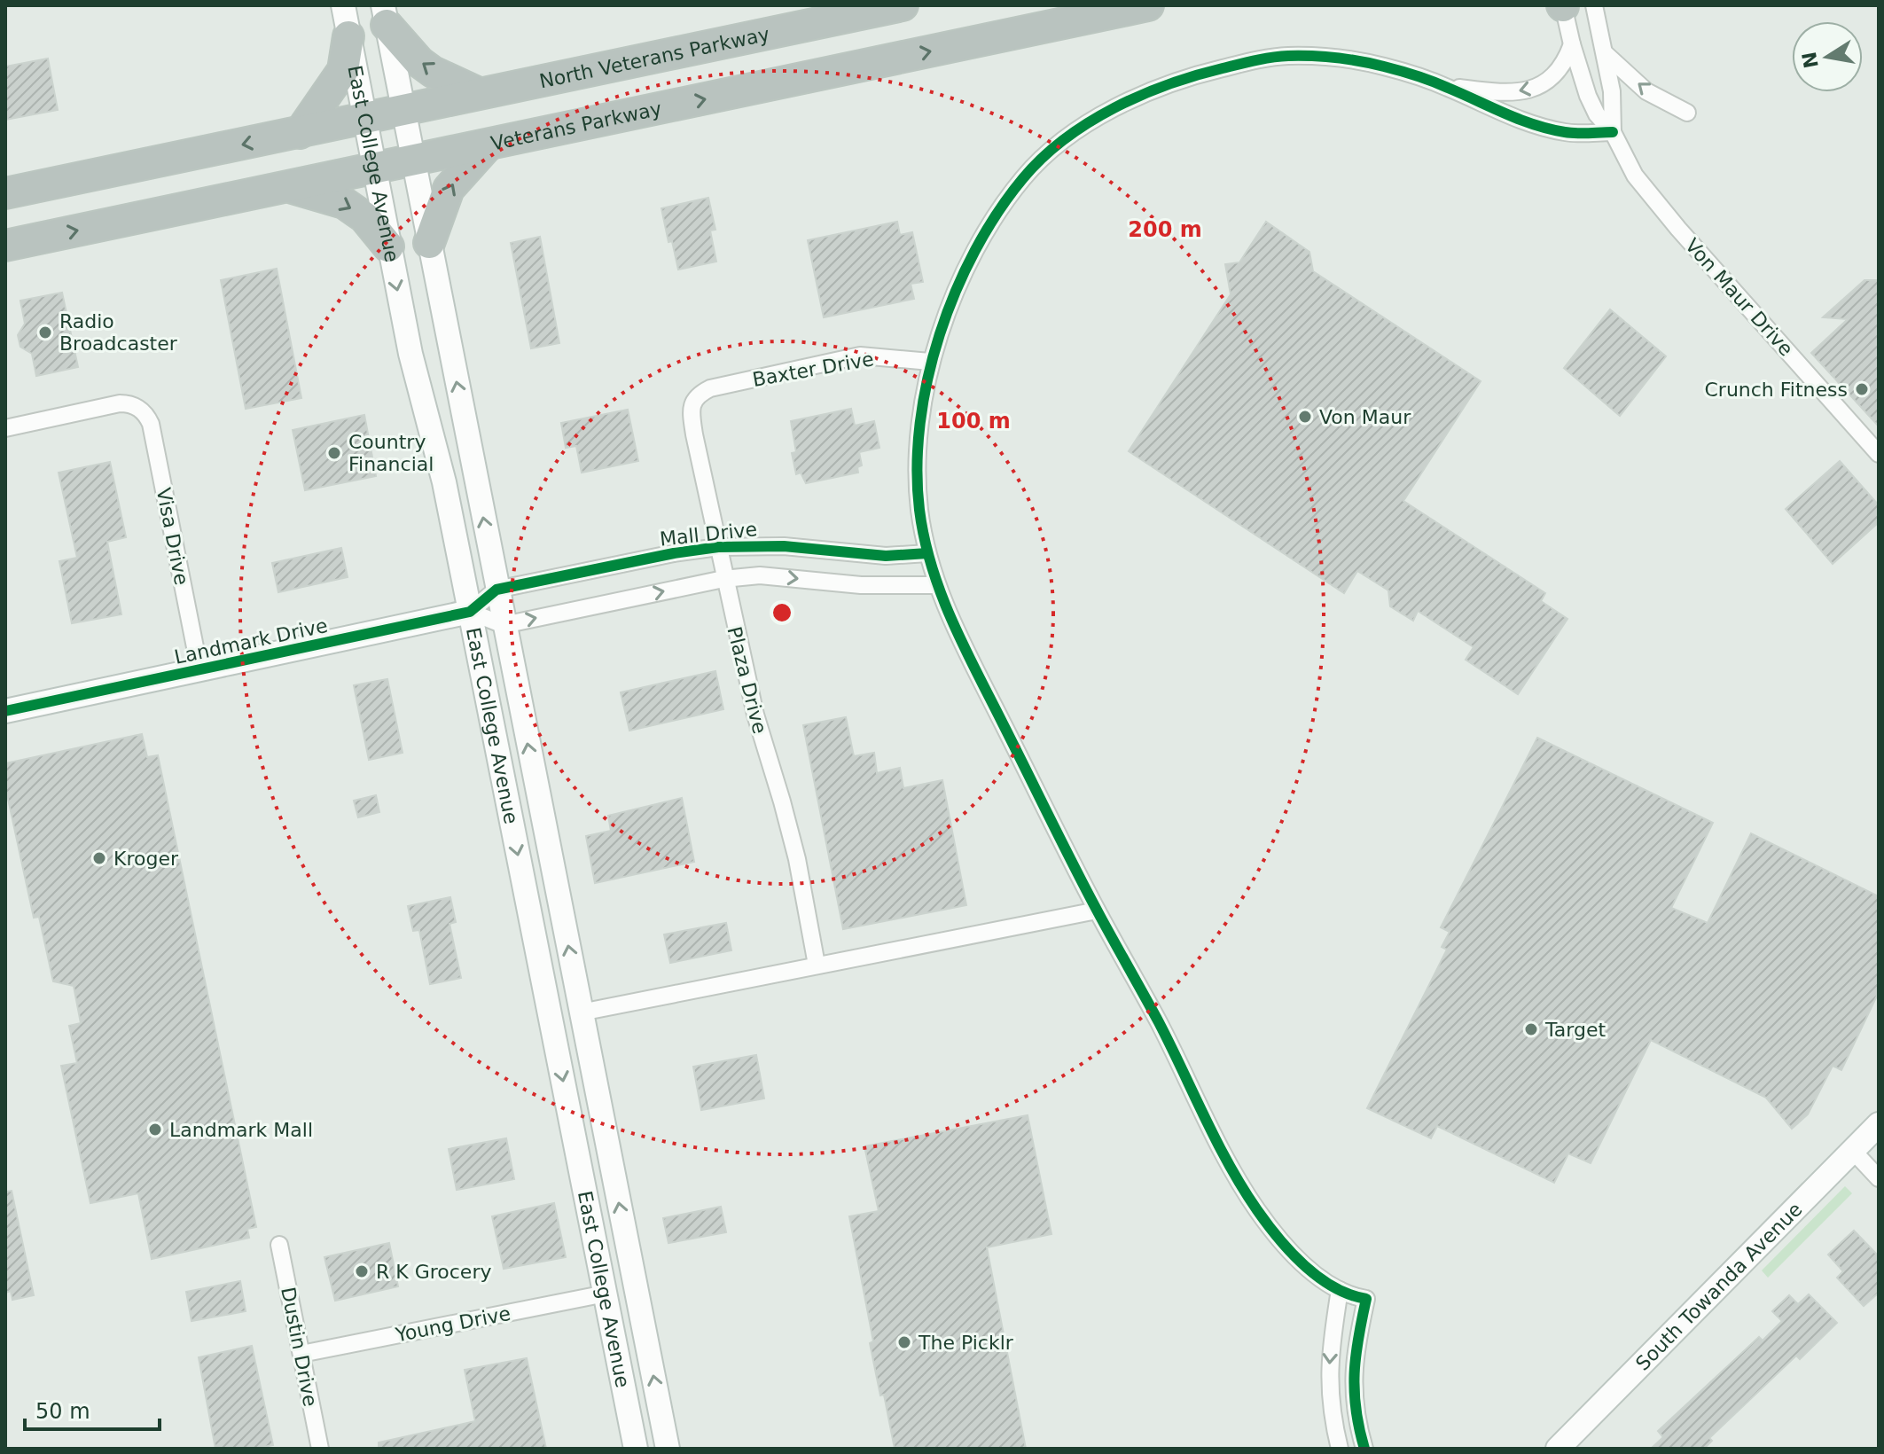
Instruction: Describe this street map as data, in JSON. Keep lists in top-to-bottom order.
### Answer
{
  "streets": {
    "highway": ["North Veterans Parkway", "Veterans Parkway"],
    "main road": ["East College Avenue", "Landmark Drive", "South Towanda Avenue"],
    "street": [
      "Von Maur Drive",
      "Baxter Drive",
      "Mall Drive",
      "Visa Drive",
      "Plaza Drive",
      "Young Drive",
      "Dustin Drive"
    ]
  },
  "crossings": [
    ["North Veterans Parkway", "East College Avenue"],
    ["Veterans Parkway", "East College Avenue"],
    ["East College Avenue", "Mall Drive"],
    ["East College Avenue", "Landmark Drive"],
    ["East College Avenue", "Young Drive"],
    ["Baxter Drive", "Plaza Drive"],
    ["Mall Drive", "Landmark Drive"],
    ["Mall Drive", "Plaza Drive"],
    ["Visa Drive", "Landmark Drive"],
    ["Young Drive", "Dustin Drive"]
  ],
  "one_way": ["Veterans Parkway"],
  "places": [
    "Radio Broadcaster",
    "Crunch Fitness",
    "Von Maur",
    "Country Financial",
    "Kroger",
    "Target",
    "Landmark Mall",
    "R K Grocery",
    "The Picklr"
  ],
  "scale_bar": "50 m",
  "north": "left",
  "rings": ["200 m", "100 m"]
}
